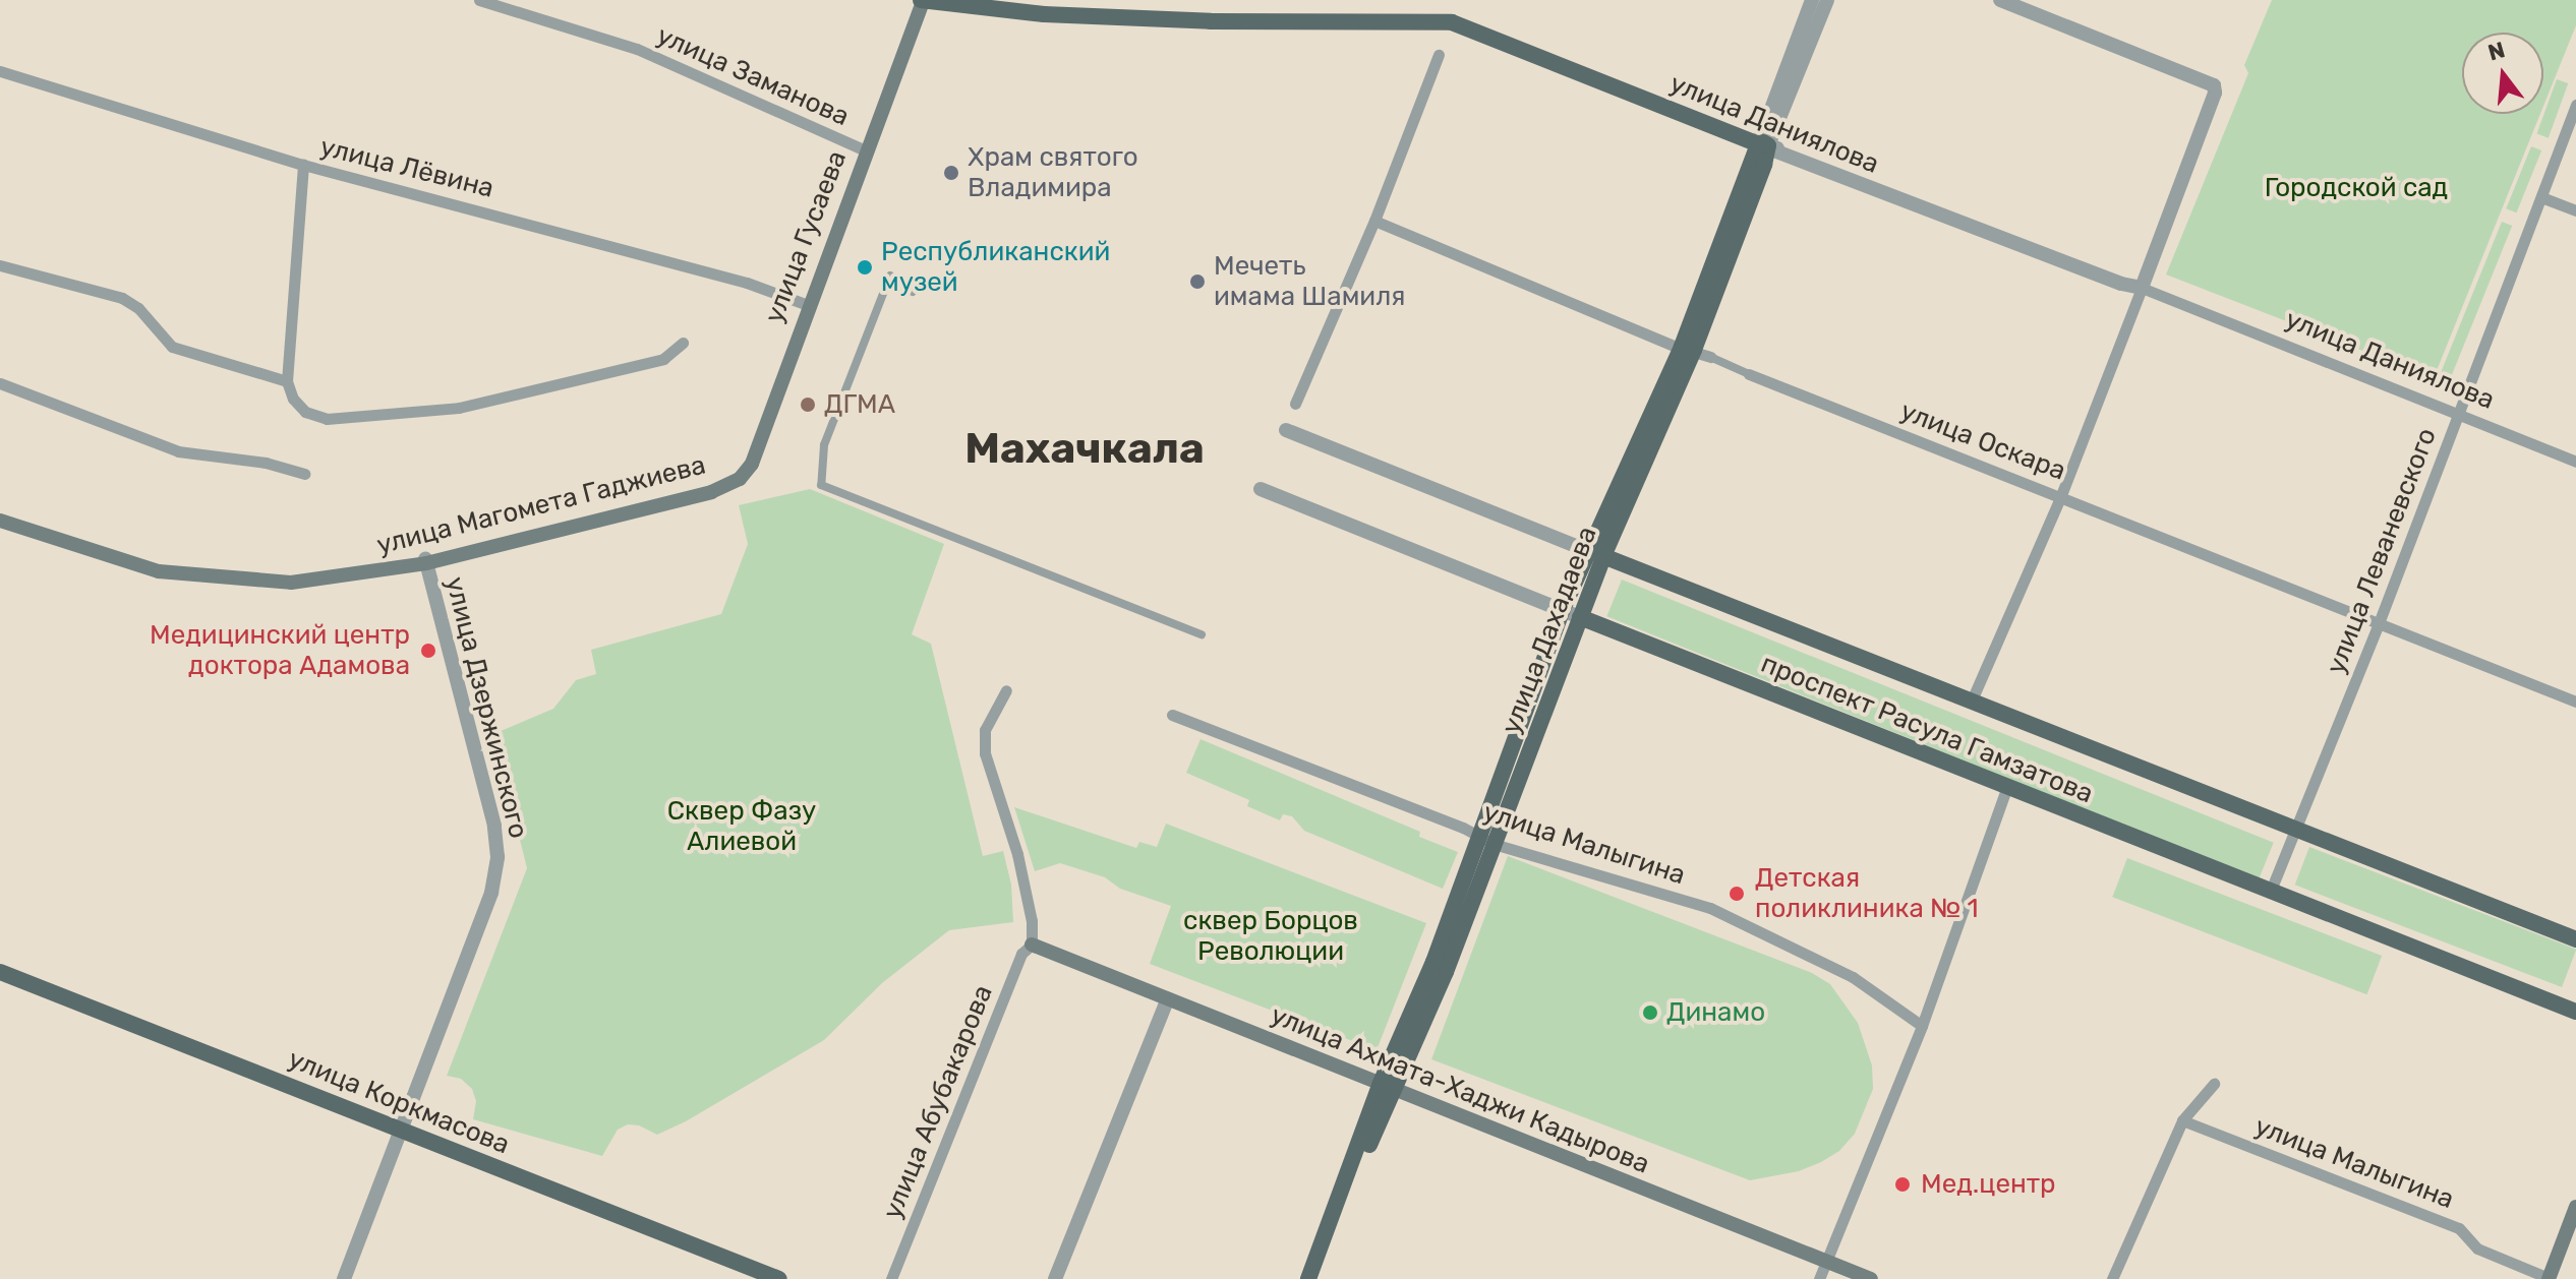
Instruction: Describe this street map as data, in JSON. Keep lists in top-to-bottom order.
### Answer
{
  "streets": {
    "main road": [
      "улица Даниялова",
      "улица Гусаева",
      "улица Магомета Гаджиева",
      "улица Дахадаева",
      "проспект Расула Гамзатова",
      "улица Ахмата-Хаджи Кадырова",
      "улица Коркмасова"
    ],
    "street": [
      "улица Заманова",
      "улица Лёвина",
      "улица Оскара",
      "улица Леваневского",
      "улица Дзержинского",
      "улица Малыгина",
      "улица Абубакарова"
    ]
  },
  "crossings": [
    ["улица Заманова", "улица Гусаева"],
    ["улица Даниялова", "улица Гусаева"],
    ["улица Даниялова", "улица Леваневского"],
    ["улица Даниялова", "улица Дахадаева"],
    ["улица Лёвина", "улица Гусаева"],
    ["улица Гусаева", "улица Магомета Гаджиева"],
    ["улица Оскара", "улица Леваневского"],
    ["улица Оскара", "улица Дахадаева"],
    ["улица Магомета Гаджиева", "улица Дзержинского"],
    ["улица Леваневского", "проспект Расула Гамзатова"],
    ["улица Дахадаева", "проспект Расула Гамзатова"],
    ["улица Дахадаева", "улица Малыгина"],
    ["улица Дахадаева", "улица Ахмата-Хаджи Кадырова"],
    ["улица Дзержинского", "улица Коркмасова"],
    ["улица Ахмата-Хаджи Кадырова", "улица Абубакарова"]
  ],
  "districts": ["Махачкала"],
  "parks": ["Городской сад", "Сквер Фазу Алиевой", "сквер Борцов Революции"],
  "places": [
    "Храм святого Владимира",
    "Республиканский музей",
    "Мечеть имама Шамиля",
    "ДГМА",
    "Медицинский центр доктора Адамова",
    "Детская поликлиника № 1",
    "Динамо",
    "Мед.центр"
  ],
  "north": "top"
}
